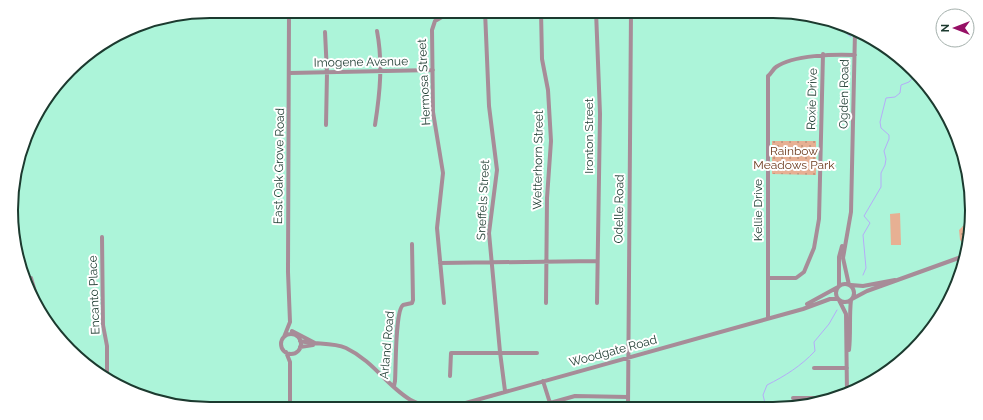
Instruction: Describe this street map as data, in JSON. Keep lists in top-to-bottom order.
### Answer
{
  "streets": {
    "street": [
      "Imogene Avenue",
      "Hermosa Street",
      "Ogden Road",
      "Roxie Drive",
      "Ironton Street",
      "Wetterhorn Street",
      "East Oak Grove Road",
      "Sneffels Street",
      "Odelle Road",
      "Kellie Drive",
      "Encanto Place",
      "Arland Road",
      "Woodgate Road"
    ]
  },
  "crossings": [
    ["Imogene Avenue", "Hermosa Street"],
    ["Imogene Avenue", "East Oak Grove Road"],
    ["Ogden Road", "Kellie Drive"],
    ["Ogden Road", "Woodgate Road"],
    ["Roxie Drive", "Kellie Drive"],
    ["East Oak Grove Road", "Woodgate Road"],
    ["Sneffels Street", "Woodgate Road"],
    ["Odelle Road", "Woodgate Road"],
    ["Kellie Drive", "Woodgate Road"],
    ["Arland Road", "Woodgate Road"]
  ],
  "parks": ["Rainbow Meadows Park"],
  "north": "left"
}
